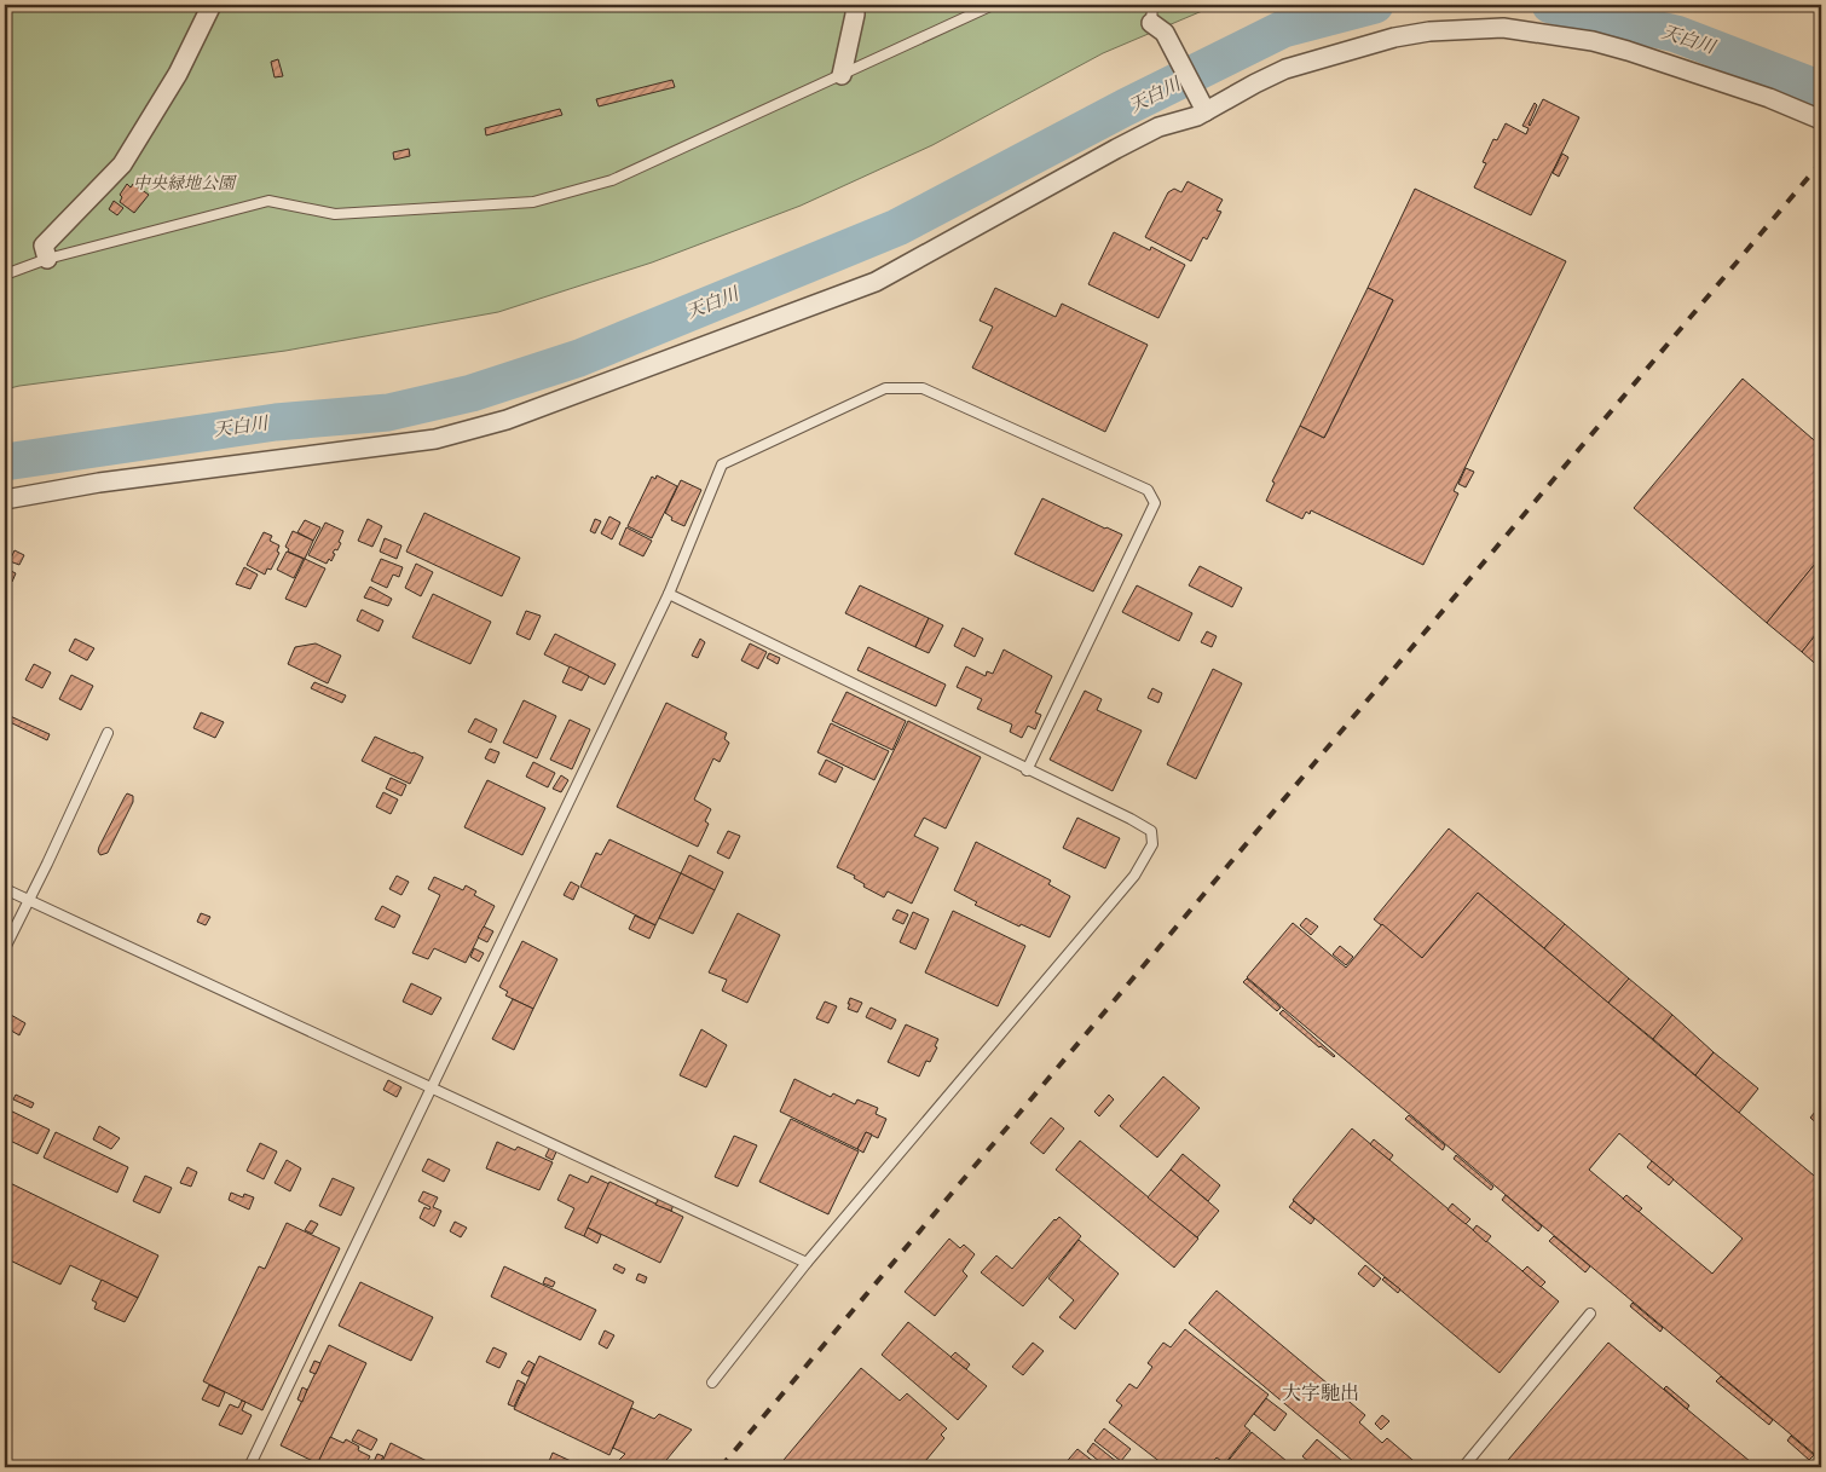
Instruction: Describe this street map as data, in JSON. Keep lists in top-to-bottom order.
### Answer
{
  "districts": ["大字馳出"],
  "water": ["天白川"],
  "parks": ["中央緑地公園"]
}
